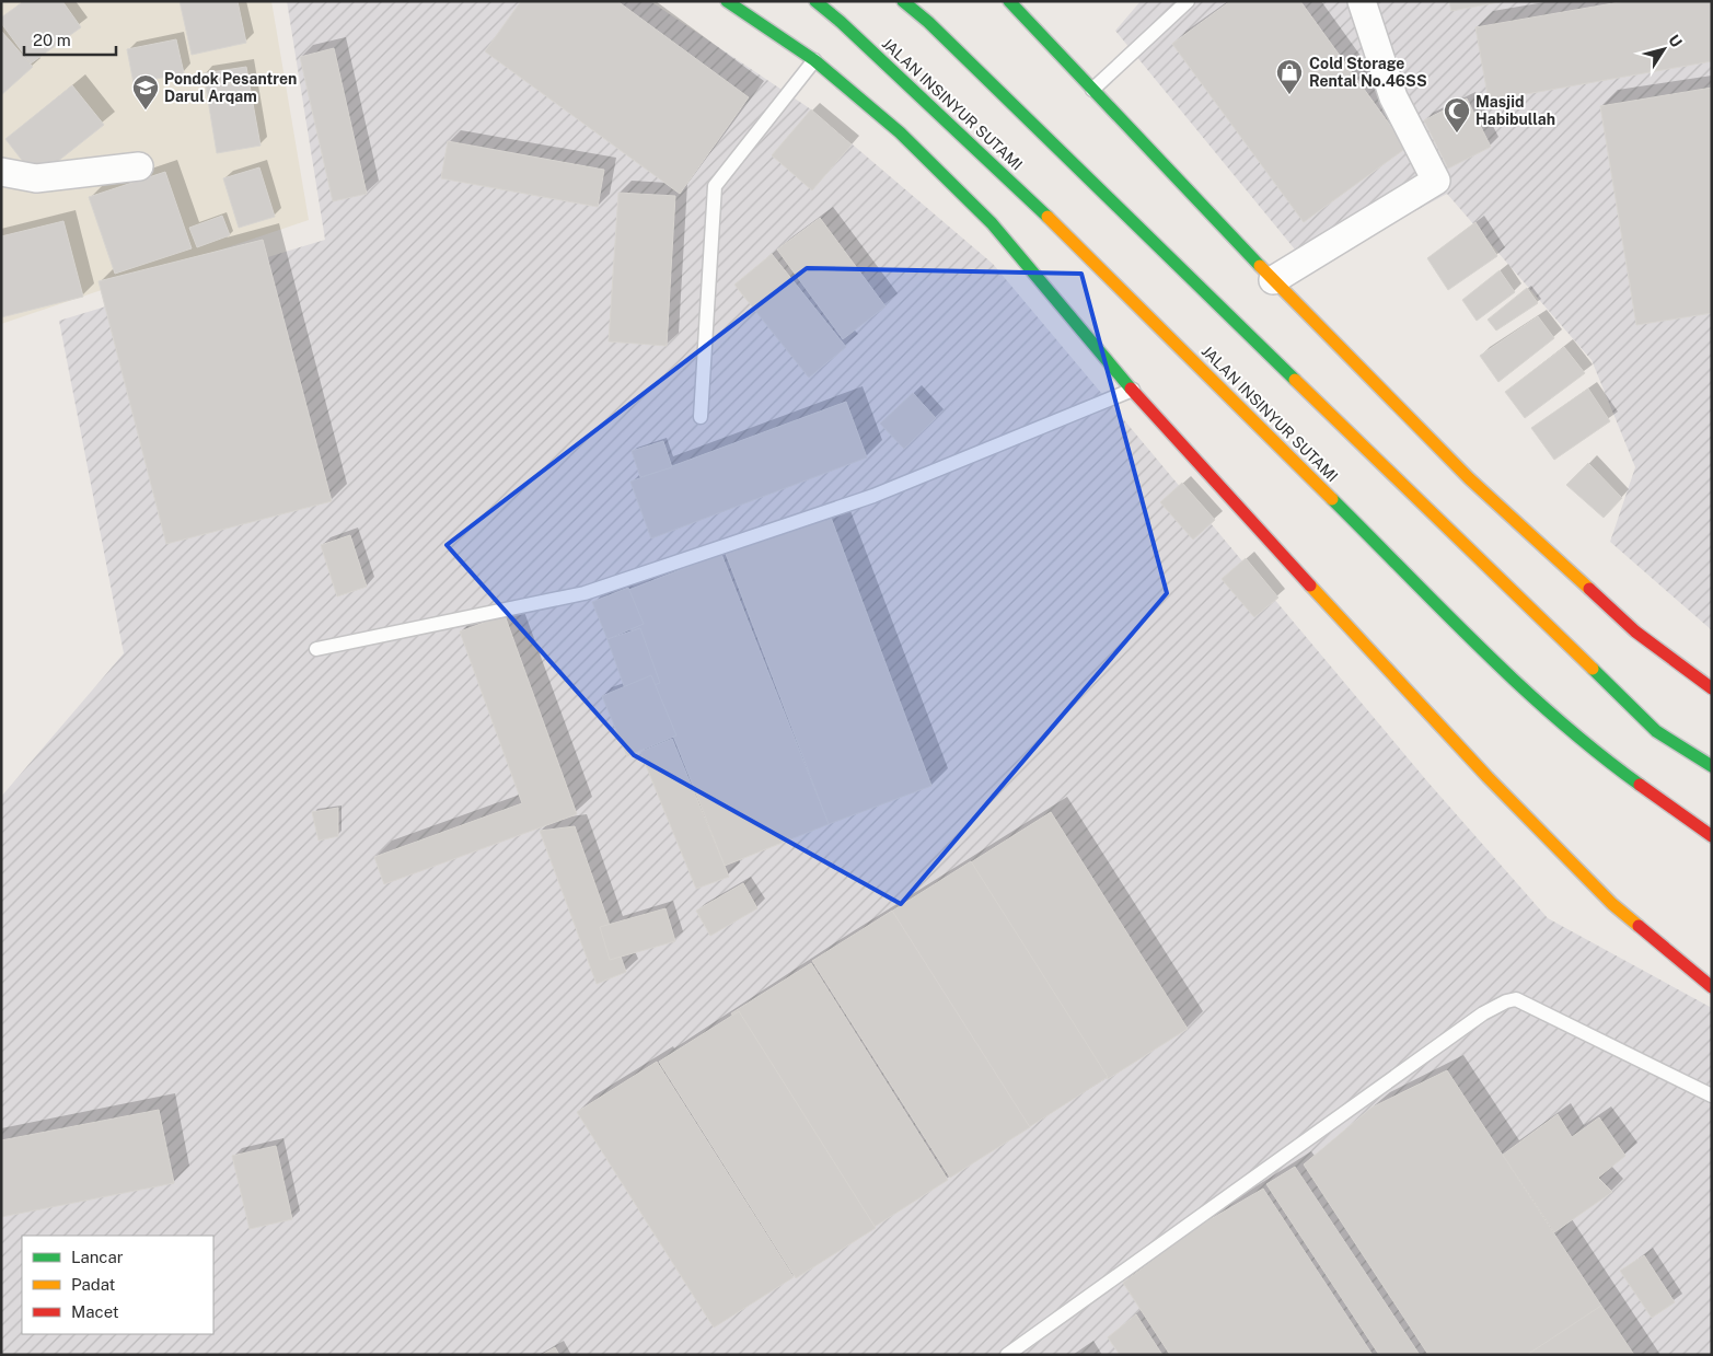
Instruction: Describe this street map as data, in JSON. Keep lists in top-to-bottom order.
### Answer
{
  "streets": {
    "main road": ["JALAN INSINYUR SUTAMI"]
  },
  "places": {
    "shop": ["Cold Storage Rental No.46SS"],
    "school or university": ["Pondok Pesantren Darul Arqam"],
    "mosque": ["Masjid Habibullah"]
  },
  "legend": ["Lancar", "Padat", "Macet"],
  "scale_bar": "20 m",
  "north": "top right"
}
